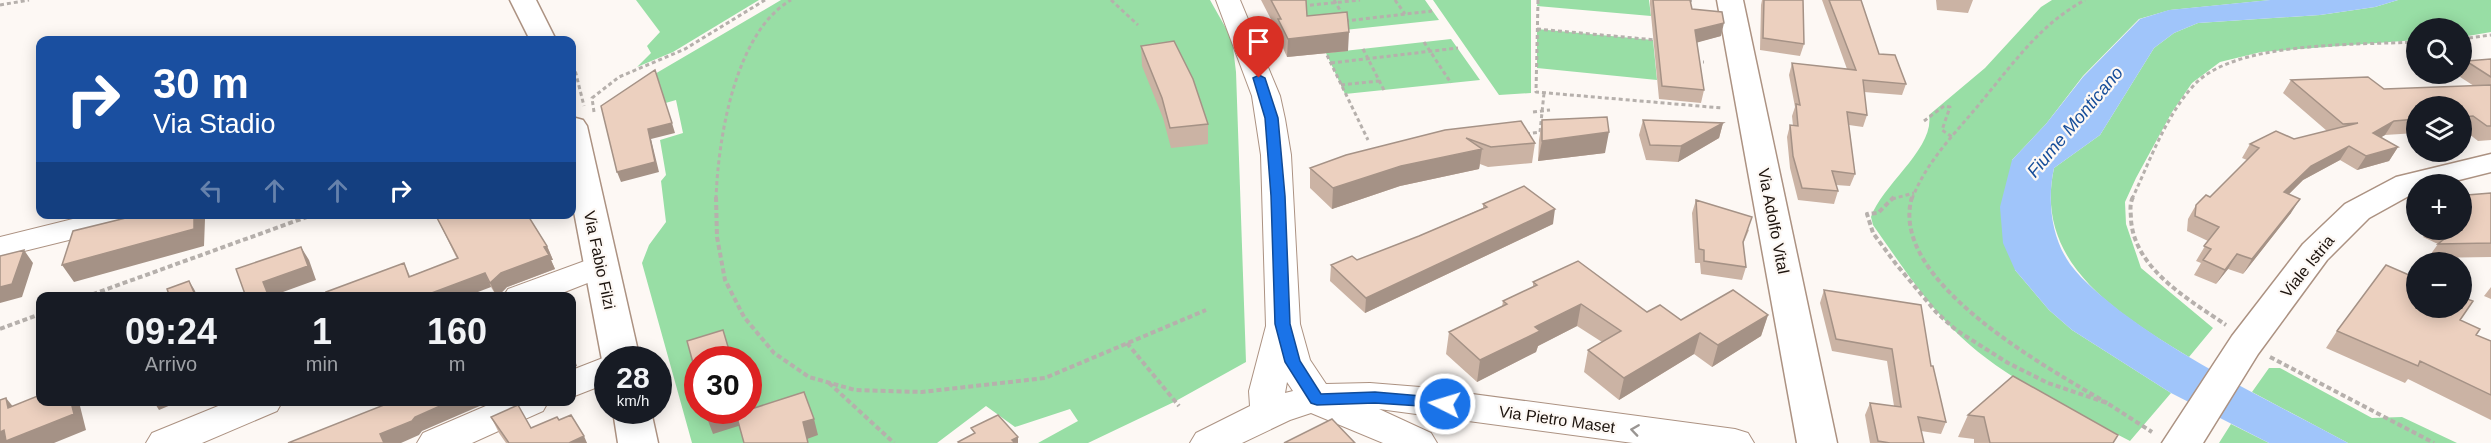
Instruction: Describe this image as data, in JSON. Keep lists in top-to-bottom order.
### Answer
{
  "streets": {
    "street": [
      "Via Adolfo Vital",
      "Via Fabio Filzi",
      "Viale Istria",
      "Via Pietro Maset"
    ]
  },
  "one_way": ["Via Pietro Maset"],
  "water": ["Fiume Monticano"],
  "page": {
    "map_buttons": ["+", "−"],
    "turn": ["30 m", "Via Stadio"],
    "eta": [
      "09:24",
      "Arrivo",
      "1",
      "min",
      "160",
      "m"
    ],
    "speed": "28 km/h",
    "limit": "30"
  }
}
